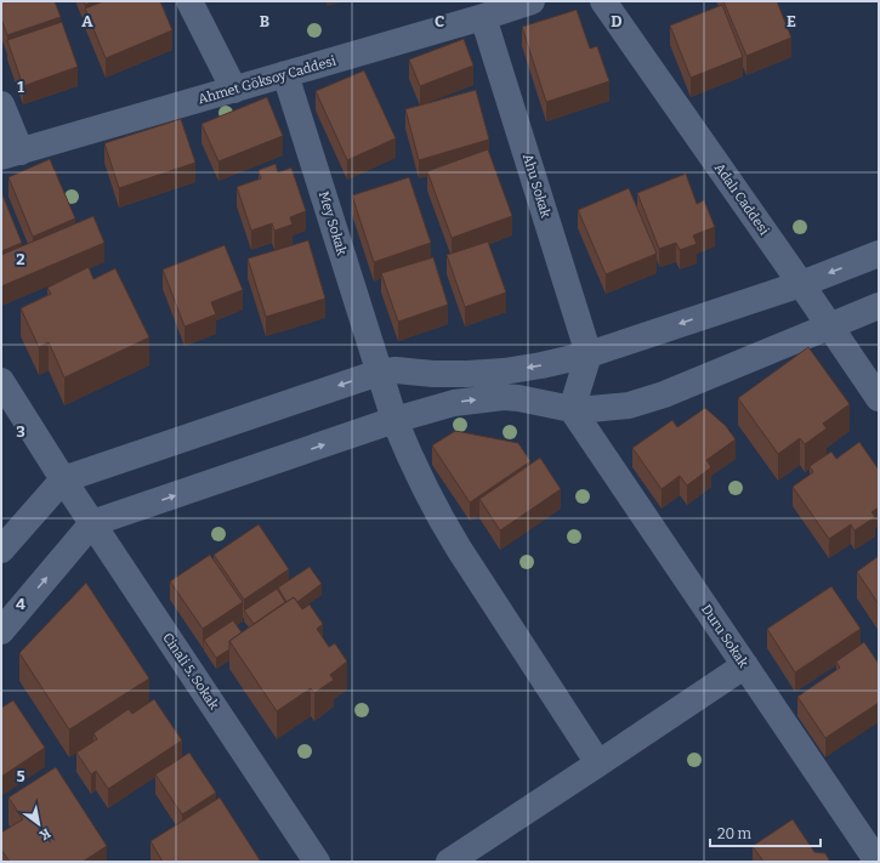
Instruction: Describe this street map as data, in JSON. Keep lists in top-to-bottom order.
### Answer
{
  "streets": {
    "street": [
      "Ahmet Göksoy Caddesi",
      "Ahu Sokak",
      "Adalı Caddesi",
      "Mey Sokak",
      "Duru Sokak",
      "Cinali 5. Sokak"
    ]
  },
  "crossings": [
    ["Ahmet Göksoy Caddesi", "Ahu Sokak"],
    ["Ahmet Göksoy Caddesi", "Mey Sokak"]
  ],
  "scale_bar": "20 m",
  "north": "bottom right",
  "grid": {
    "columns": [
      "A",
      "B",
      "C",
      "D",
      "E"
    ],
    "rows": [
      "1",
      "2",
      "3",
      "4",
      "5"
    ]
  }
}
